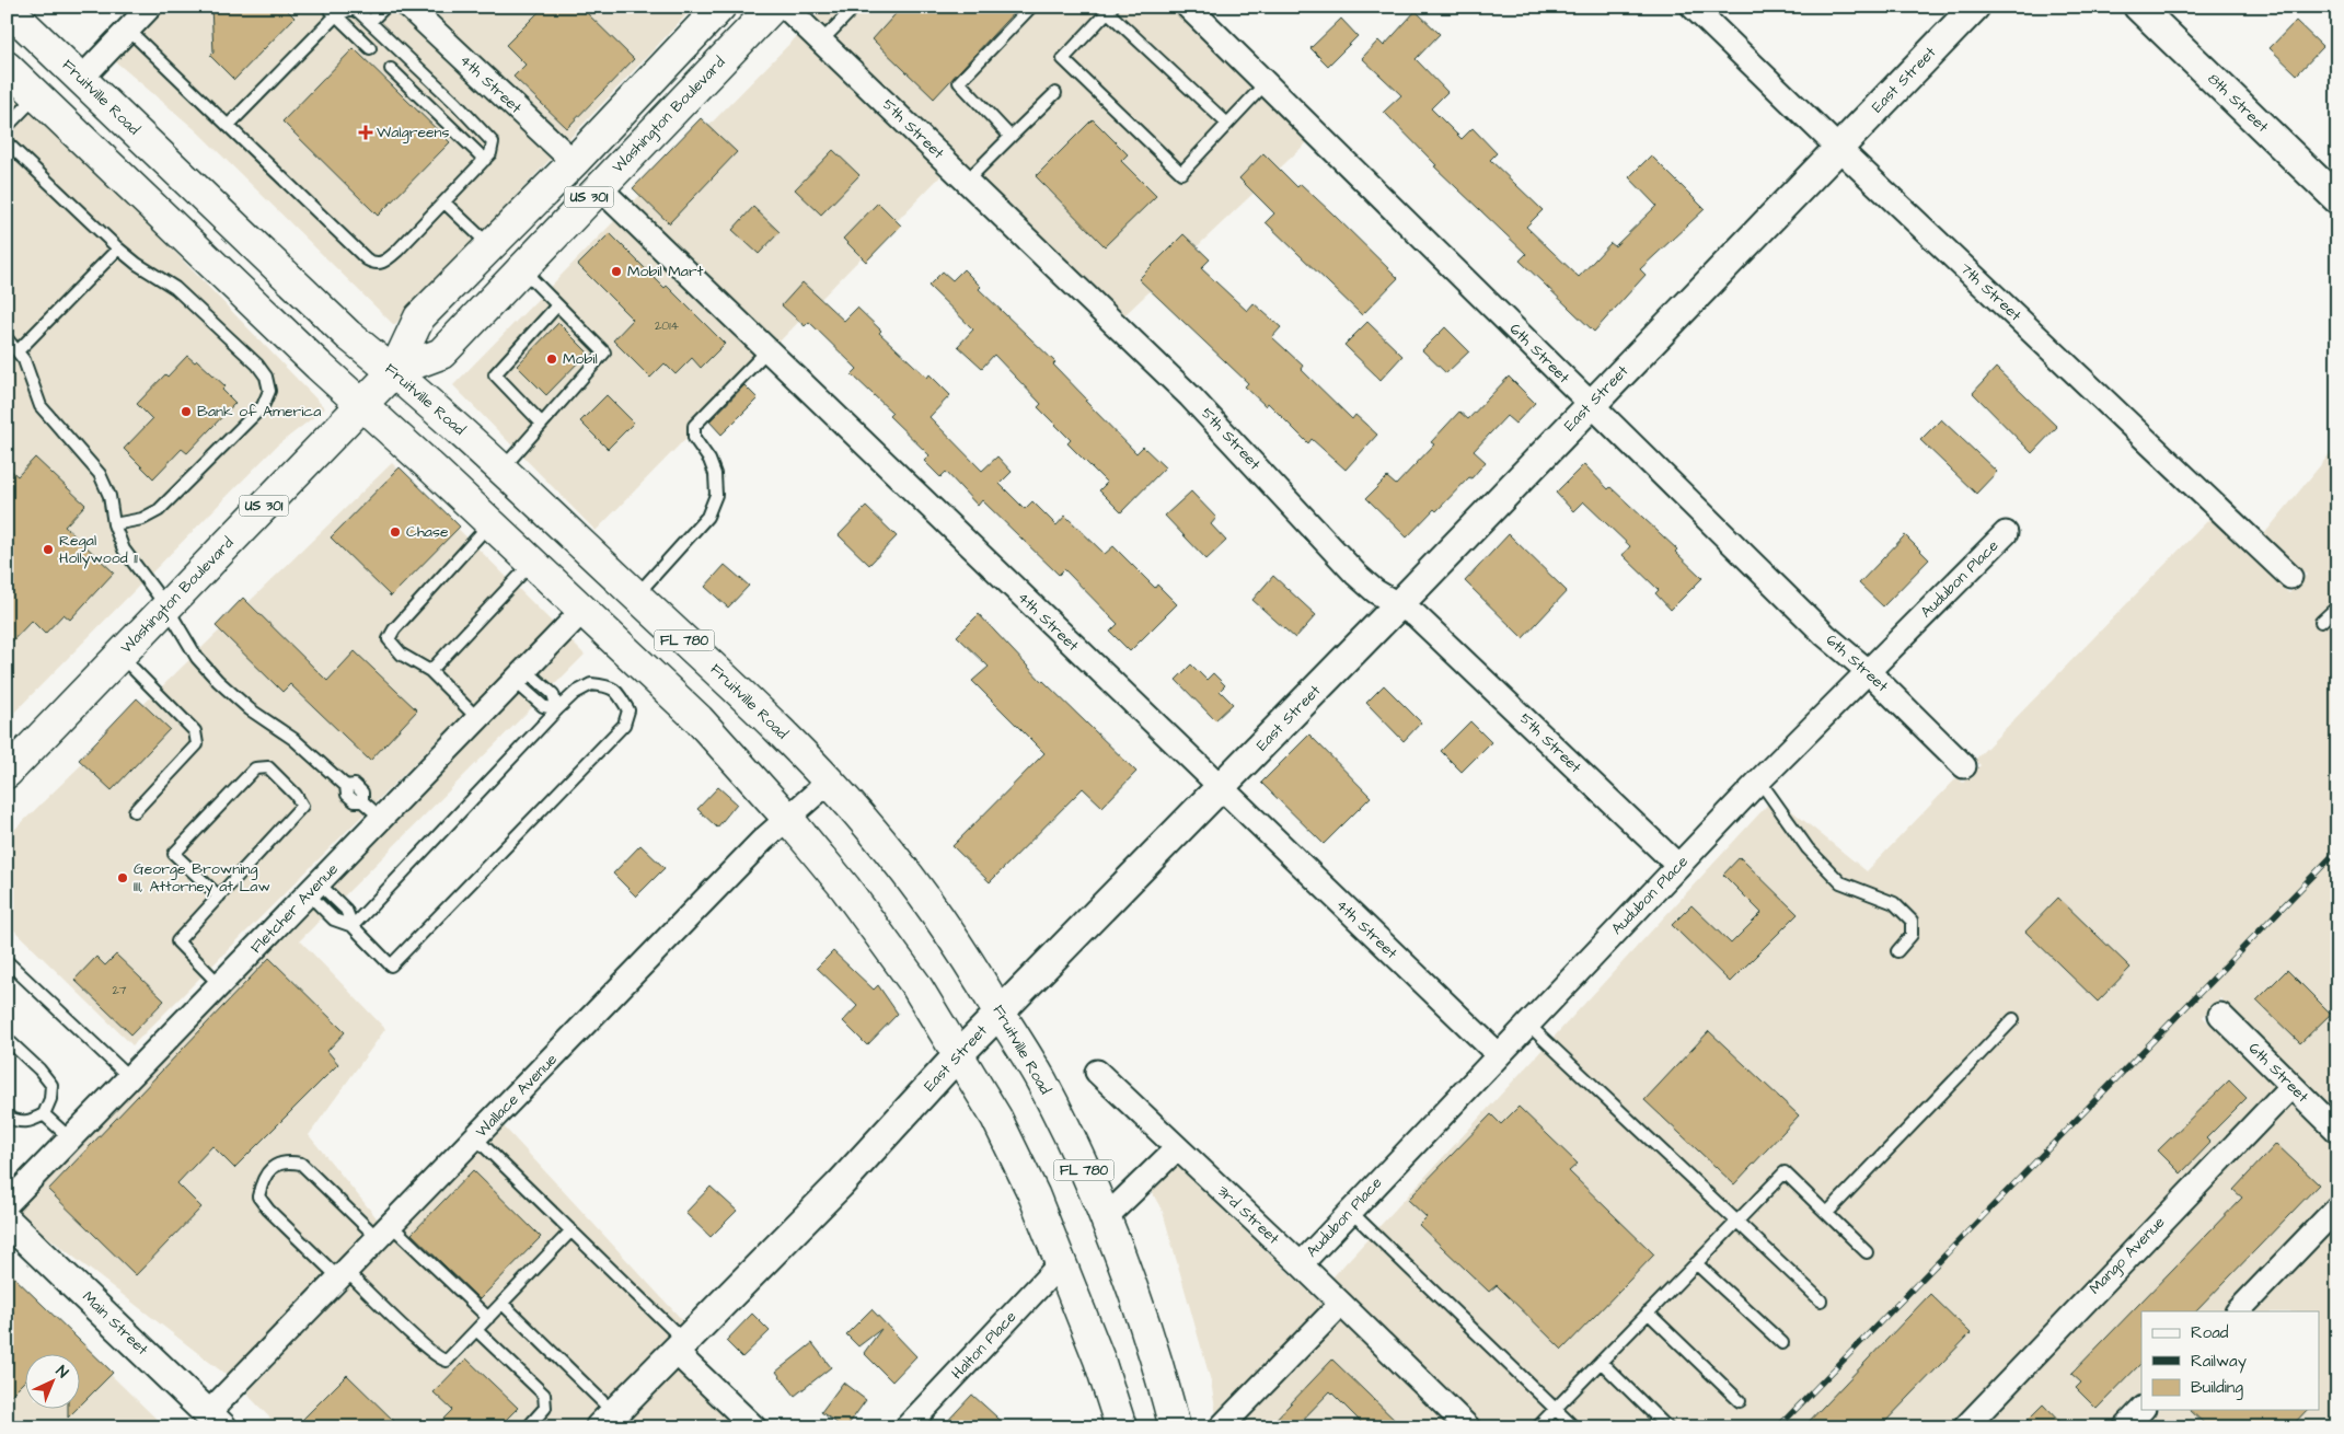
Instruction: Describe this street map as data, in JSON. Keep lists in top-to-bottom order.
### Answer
{
  "streets": {
    "main road": [
      "Fruitville Road",
      "Washington Boulevard",
      "US 301",
      "FL 780"
    ],
    "street": [
      "East Street",
      "4th Street",
      "8th Street",
      "5th Street",
      "7th Street",
      "6th Street",
      "Audubon Place",
      "Fletcher Avenue",
      "Wallace Avenue",
      "3rd Street",
      "Mango Avenue",
      "Main Street",
      "Halton Place"
    ]
  },
  "crossings": [
    ["East Street", "4th Street"],
    ["East Street", "Fruitville Road"],
    ["East Street", "5th Street"],
    ["East Street", "7th Street"],
    ["East Street", "6th Street"],
    ["East Street", "FL 780"],
    ["4th Street", "Washington Boulevard"],
    ["4th Street", "Audubon Place"],
    ["Fruitville Road", "Washington Boulevard"],
    ["Fruitville Road", "Wallace Avenue"],
    ["Washington Boulevard", "FL 780"],
    ["5th Street", "Audubon Place"],
    ["6th Street", "Audubon Place"],
    ["6th Street", "Mango Avenue"],
    ["Audubon Place", "3rd Street"],
    ["FL 780", "Fletcher Avenue"],
    ["FL 780", "Wallace Avenue"],
    ["FL 780", "Halton Place"],
    ["Wallace Avenue", "Main Street"]
  ],
  "places": {
    "health": ["Walgreens"],
    "other": [
      "Mobil Mart",
      "Mobil",
      "Bank of America",
      "Chase",
      "Regal Hollywood 11",
      "George Browning III, Attorney at Law"
    ]
  },
  "house_numbers": ["2014", "27"],
  "legend": ["Road", "Railway", "Building"],
  "north": "top right"
}
